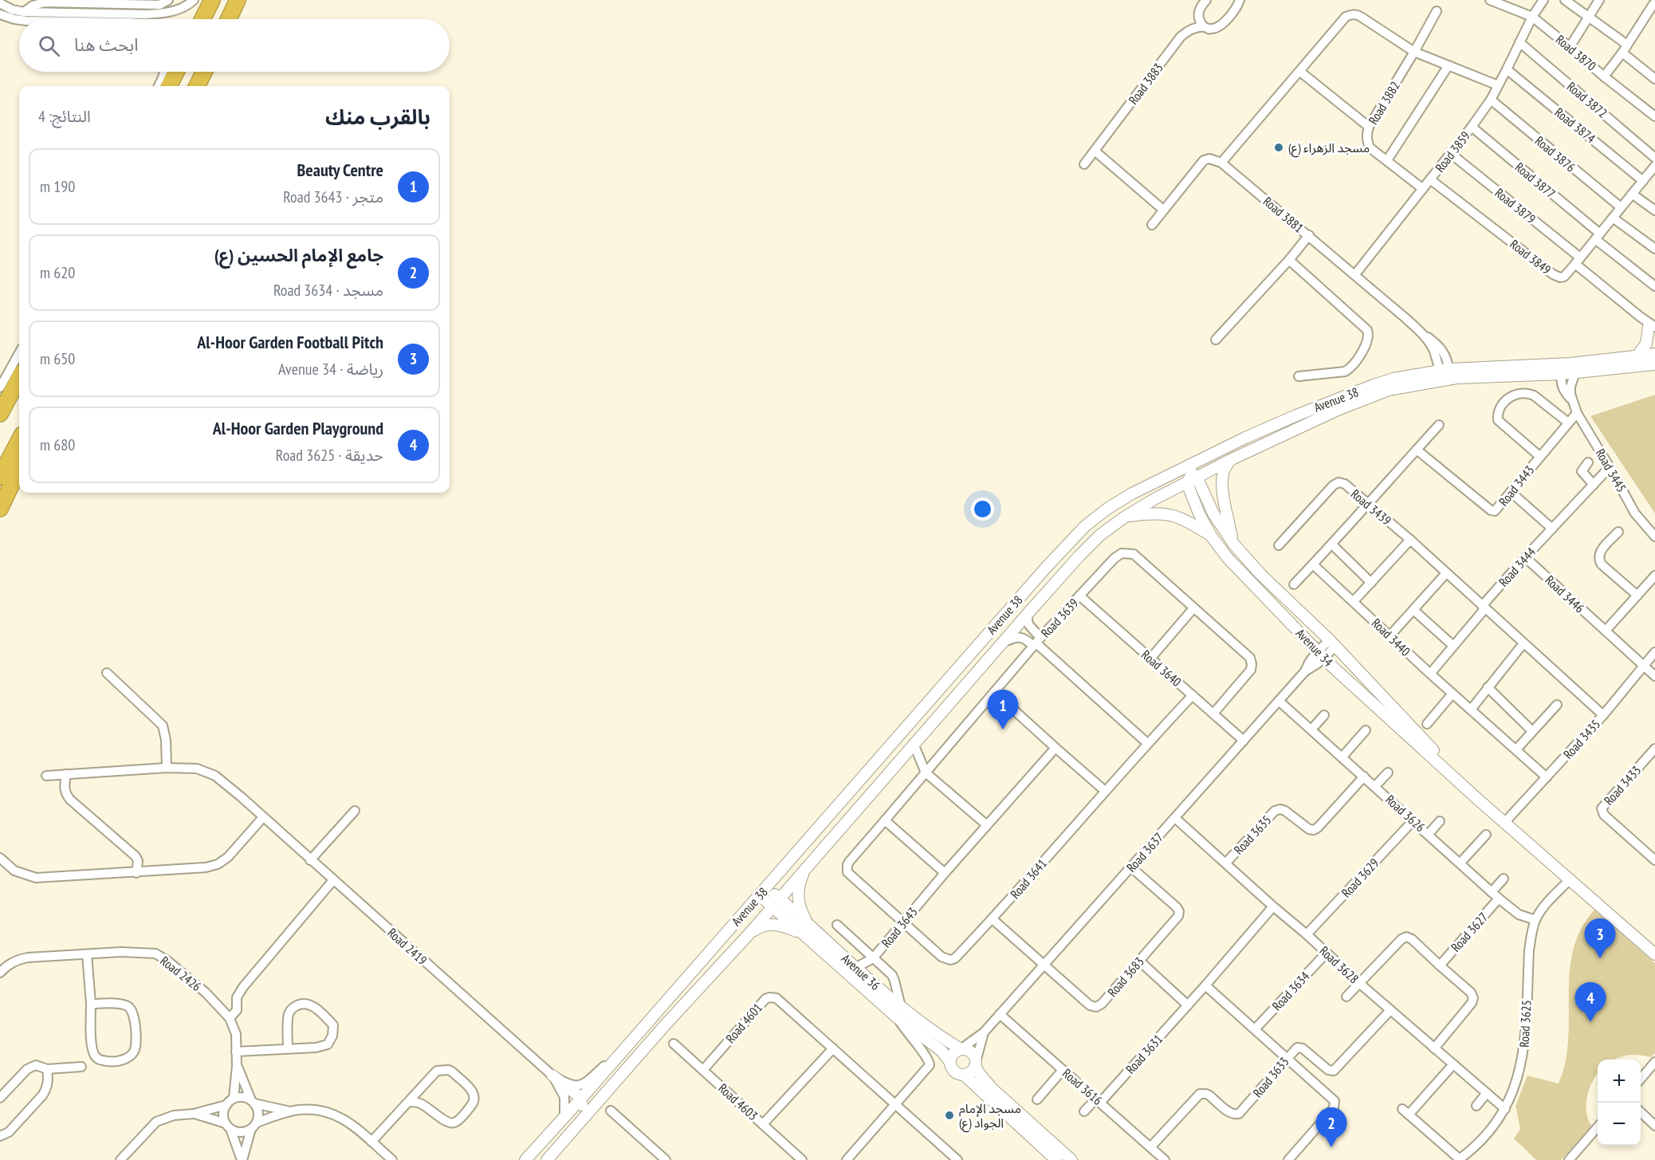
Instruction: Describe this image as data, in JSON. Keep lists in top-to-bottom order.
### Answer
{
  "streets": {
    "street": [
      "Road 3870",
      "Road 3883",
      "Road 3872",
      "Road 3882",
      "Road 3874",
      "Road 3859",
      "Road 3876",
      "Road 3877",
      "Road 3879",
      "Road 3881",
      "Road 3849",
      "Avenue 38",
      "Road 3445",
      "Road 3443",
      "Road 3439",
      "Road 3444",
      "Road 3446",
      "Road 3639",
      "Road 3440",
      "Avenue 34",
      "Road 3640",
      "Road 3435",
      "Road 3433",
      "Road 3626",
      "Road 3635",
      "Road 3637",
      "Road 3629",
      "Road 3641",
      "Road 3643",
      "Road 3627",
      "Road 2419",
      "Road 3628",
      "Avenue 36",
      "Road 2426",
      "Road 3683",
      "Road 3634",
      "Road 4601",
      "Road 3625",
      "Road 3631",
      "Road 3633",
      "Road 3616",
      "Road 4603"
    ]
  },
  "crossings": [
    ["Road 3870", "Road 3859"],
    ["Road 3872", "Road 3859"],
    ["Road 3882", "Road 3859"],
    ["Road 3874", "Road 3859"],
    ["Road 3874", "Road 3849"],
    ["Road 3859", "Road 3876"],
    ["Road 3859", "Road 3877"],
    ["Road 3859", "Road 3879"],
    ["Road 3859", "Road 3881"],
    ["Road 3859", "Road 3849"],
    ["Road 3876", "Road 3849"],
    ["Road 3877", "Road 3849"],
    ["Road 3879", "Road 3849"],
    ["Road 3881", "Avenue 38"],
    ["Avenue 38", "Road 3445"],
    ["Avenue 38", "Avenue 34"],
    ["Avenue 38", "Road 2419"],
    ["Avenue 38", "Avenue 36"],
    ["Road 3445", "Road 3443"],
    ["Road 3445", "Road 3444"],
    ["Road 3439", "Road 3444"],
    ["Road 3439", "Road 3435"],
    ["Road 3444", "Road 3446"],
    ["Road 3444", "Road 3440"],
    ["Road 3446", "Road 3435"],
    ["Road 3639", "Road 3640"],
    ["Road 3639", "Road 3641"],
    ["Road 3440", "Road 3435"],
    ["Avenue 34", "Road 3435"],
    ["Avenue 34", "Road 3637"],
    ["Avenue 34", "Road 3625"],
    ["Road 3640", "Road 3637"],
    ["Road 3640", "Road 3641"],
    ["Road 3626", "Road 3635"],
    ["Road 3626", "Road 3637"],
    ["Road 3626", "Road 3629"],
    ["Road 3626", "Road 3627"],
    ["Road 3626", "Road 3625"],
    ["Road 3635", "Road 3628"],
    ["Road 3637", "Road 3628"],
    ["Road 3637", "Avenue 36"],
    ["Road 3637", "Road 3683"],
    ["Road 3637", "Road 3616"],
    ["Road 3629", "Road 3628"],
    ["Road 3641", "Road 3643"],
    ["Road 3641", "Road 3683"],
    ["Road 3643", "Avenue 36"],
    ["Road 3628", "Road 3634"],
    ["Road 3628", "Road 3625"],
    ["Road 3628", "Road 3631"],
    ["Road 3628", "Road 3633"],
    ["Road 4601", "Road 4603"],
    ["Road 3631", "Road 3616"],
    ["Road 3633", "Road 3616"]
  ],
  "places": ["مسجد الزهراء (ع)", "مسجد الإمام الجواد (ع)"],
  "page": {
    "search": "ابحث هنا",
    "heading": ["بالقرب منك", "النتائج: 4"],
    "list": [
      {
        "mark": "1",
        "name": "Beauty Centre",
        "note": "متجر · Road 3643",
        "value": "190 m"
      },
      {
        "mark": "2",
        "name": "جامع الإمام الحسين (ع)",
        "note": "مسجد · Road 3634",
        "value": "620 m"
      },
      {
        "mark": "3",
        "name": "Al-Hoor Garden Football Pitch",
        "note": "رياضة · Avenue 34",
        "value": "650 m"
      },
      {
        "mark": "4",
        "name": "Al-Hoor Garden Playground",
        "note": "حديقة · Road 3625",
        "value": "680 m"
      }
    ],
    "pins": [
      "1",
      "3",
      "4",
      "2"
    ],
    "map_buttons": ["+", "−"]
  }
}
